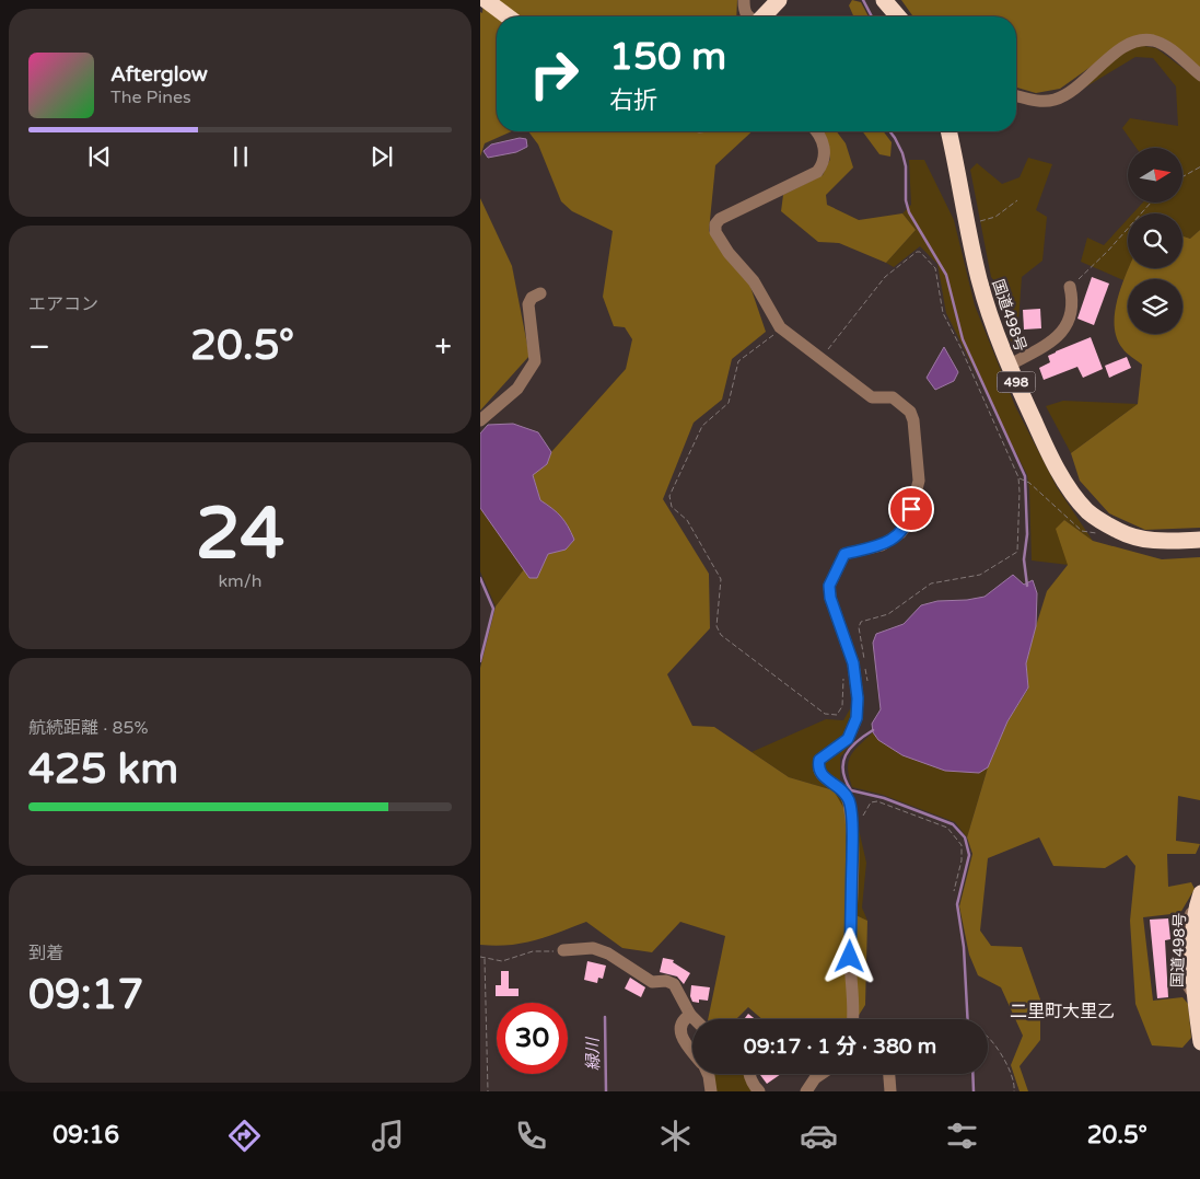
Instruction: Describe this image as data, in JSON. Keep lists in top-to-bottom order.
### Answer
{
  "streets": {
    "highway": ["国道498号", "498"]
  },
  "districts": ["二里町大里乙"],
  "water": ["緑川"],
  "north": "right",
  "page": {
    "turn": ["150 m", "右折"],
    "song": ["Afterglow", "The Pines"],
    "tile": [
      "エアコン",
      ["24", "km/h"],
      ["航続距離 · 85%", "425 km"],
      ["到着", "09:17"]
    ],
    "heat": ["−", "20.5°", "+"],
    "limit": "30",
    "trip": "09:17 · 1 分 · 380 m",
    "tabs": ["09:16", "20.5°"]
  }
}
